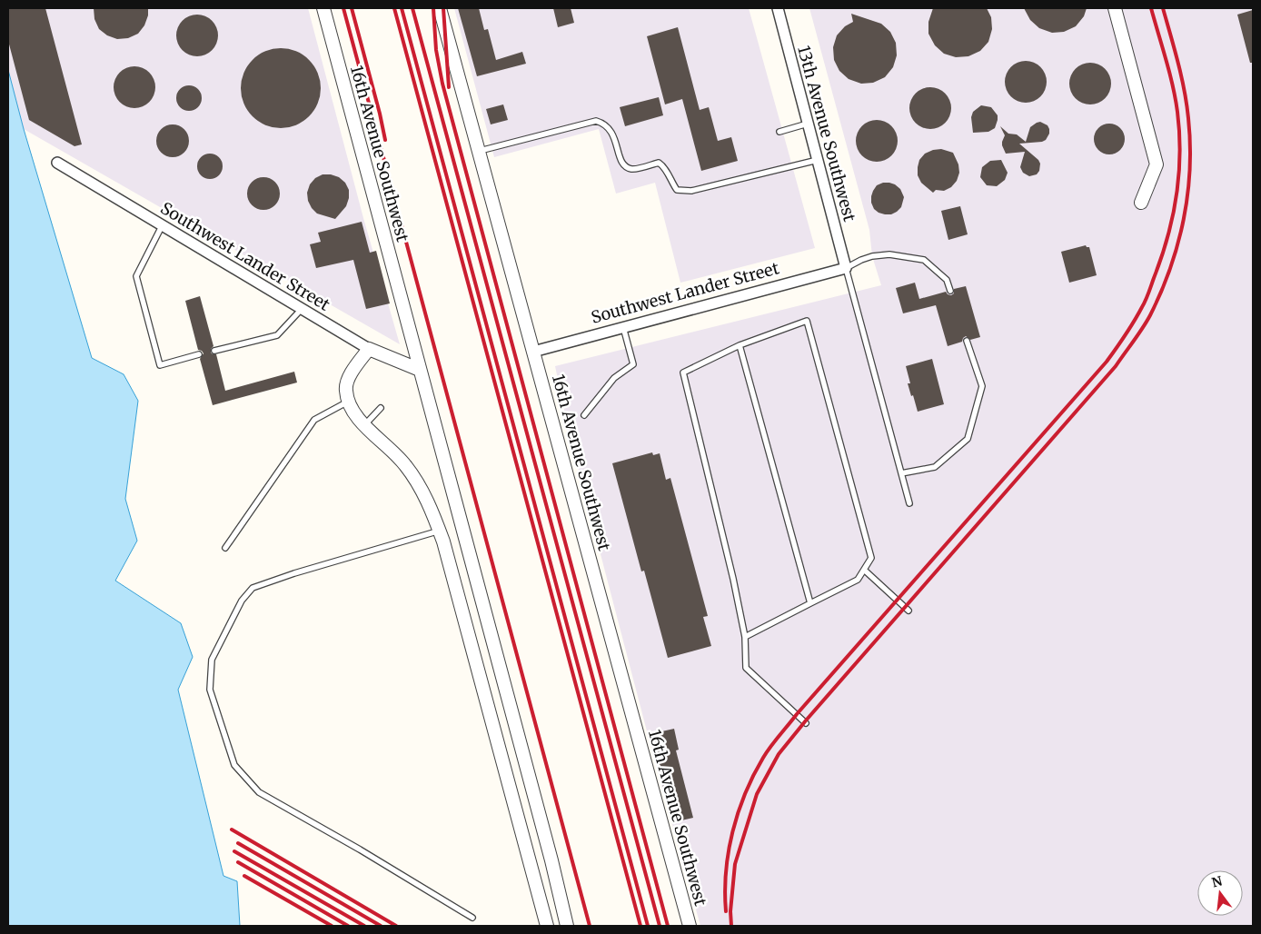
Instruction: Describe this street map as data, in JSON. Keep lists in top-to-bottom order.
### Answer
{
  "streets": {
    "street": ["13th Avenue Southwest", "16th Avenue Southwest", "Southwest Lander Street"]
  },
  "crossings": [
    ["13th Avenue Southwest", "Southwest Lander Street"],
    ["16th Avenue Southwest", "Southwest Lander Street"]
  ],
  "north": "top"
}
